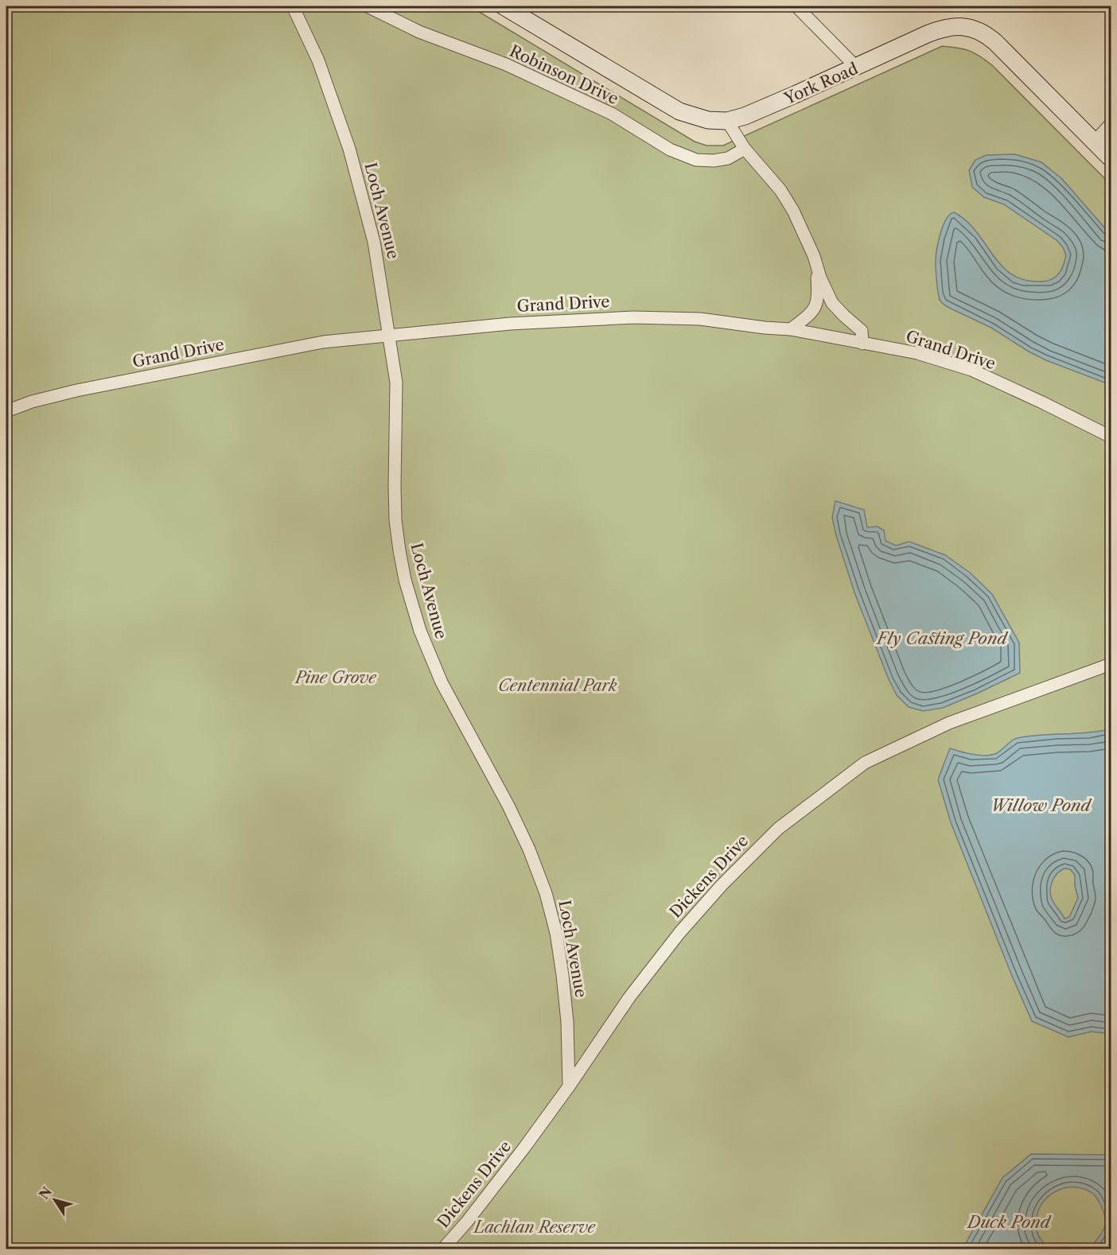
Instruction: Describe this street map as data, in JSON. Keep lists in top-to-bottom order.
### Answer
{
  "streets": {
    "main road": ["York Road"],
    "street": [
      "Robinson Drive",
      "Loch Avenue",
      "Grand Drive",
      "Dickens Drive"
    ]
  },
  "crossings": [
    ["Loch Avenue", "Grand Drive"],
    ["Loch Avenue", "Dickens Drive"]
  ],
  "water": ["Fly Casting Pond", "Willow Pond", "Duck Pond"],
  "parks": ["Pine Grove", "Centennial Park", "Lachlan Reserve"],
  "north": "top left"
}
